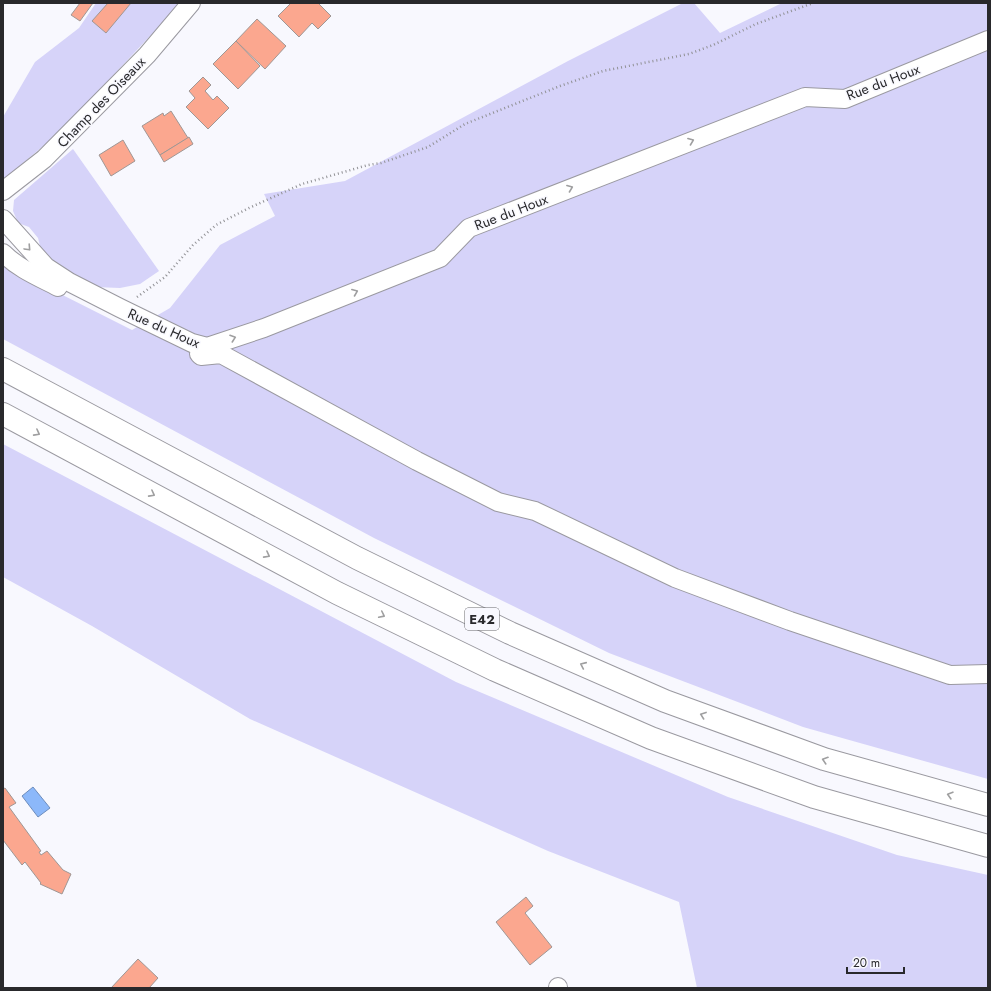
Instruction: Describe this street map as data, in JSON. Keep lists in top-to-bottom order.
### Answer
{
  "streets": {
    "highway": ["E42"],
    "street": ["Rue du Houx", "Champ des Oiseaux"]
  },
  "one_way": ["Rue du Houx"],
  "scale_bar": "20 m"
}
